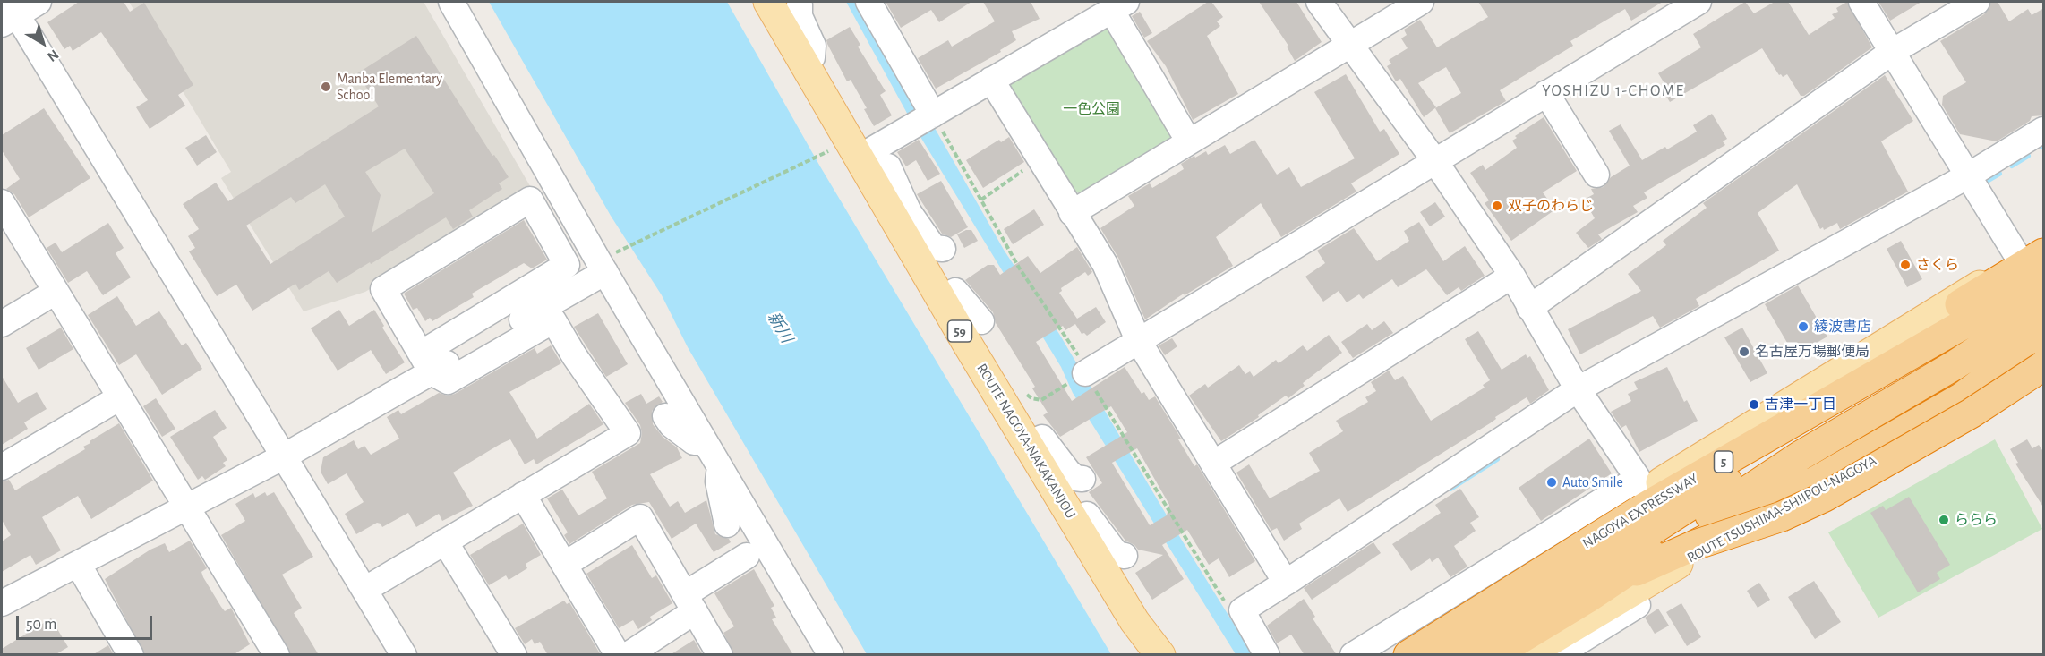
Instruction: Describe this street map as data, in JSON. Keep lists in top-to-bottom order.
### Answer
{
  "streets": {
    "highway": ["5", "NAGOYA EXPRESSWAY"],
    "main road": ["59", "ROUTE NAGOYA-NAKAKANJOU", "ROUTE TSUSHIMA-SHIIPOU-NAGOYA"]
  },
  "districts": ["YOSHIZU 1-CHOME"],
  "water": ["新川"],
  "parks": ["一色公園"],
  "places": [
    "Manba Elementary School",
    "双子のわらじ",
    "さくら",
    "綾波書店",
    "名古屋万場郵便局",
    "吉津一丁目",
    "Auto Smile",
    "ららら"
  ],
  "scale_bar": "50 m",
  "north": "bottom right"
}
